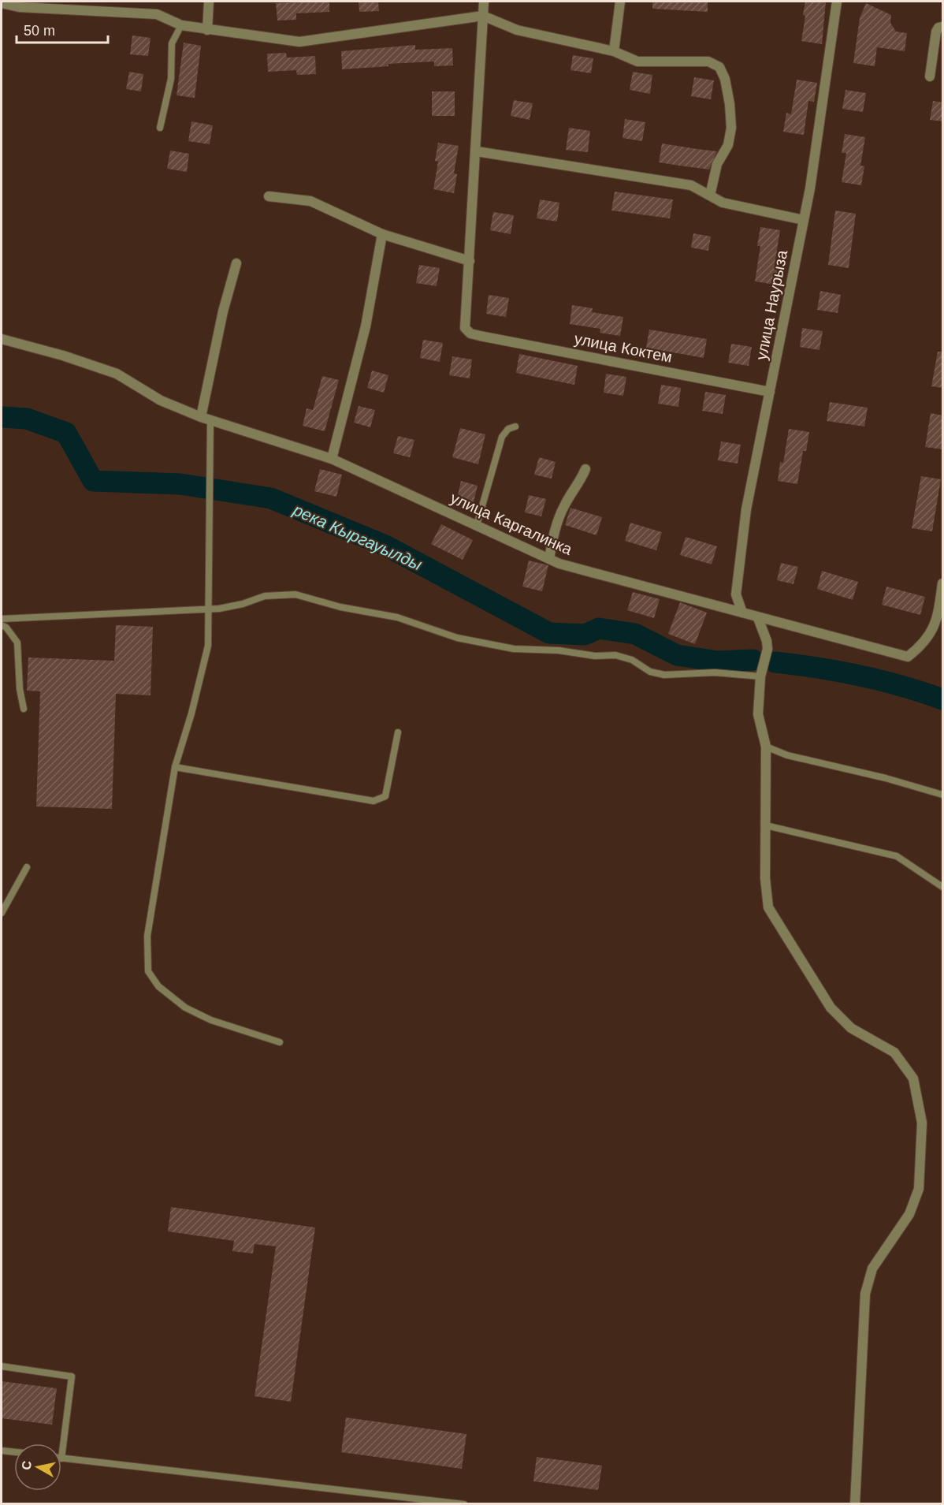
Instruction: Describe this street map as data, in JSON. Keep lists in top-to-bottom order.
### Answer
{
  "streets": {
    "street": ["улица Наурыза", "улица Коктем", "улица Каргалинка"]
  },
  "crossings": [
    ["улица Наурыза", "улица Коктем"],
    ["улица Наурыза", "улица Каргалинка"]
  ],
  "water": ["река Кыргауылды"],
  "scale_bar": "50 m",
  "north": "left"
}
